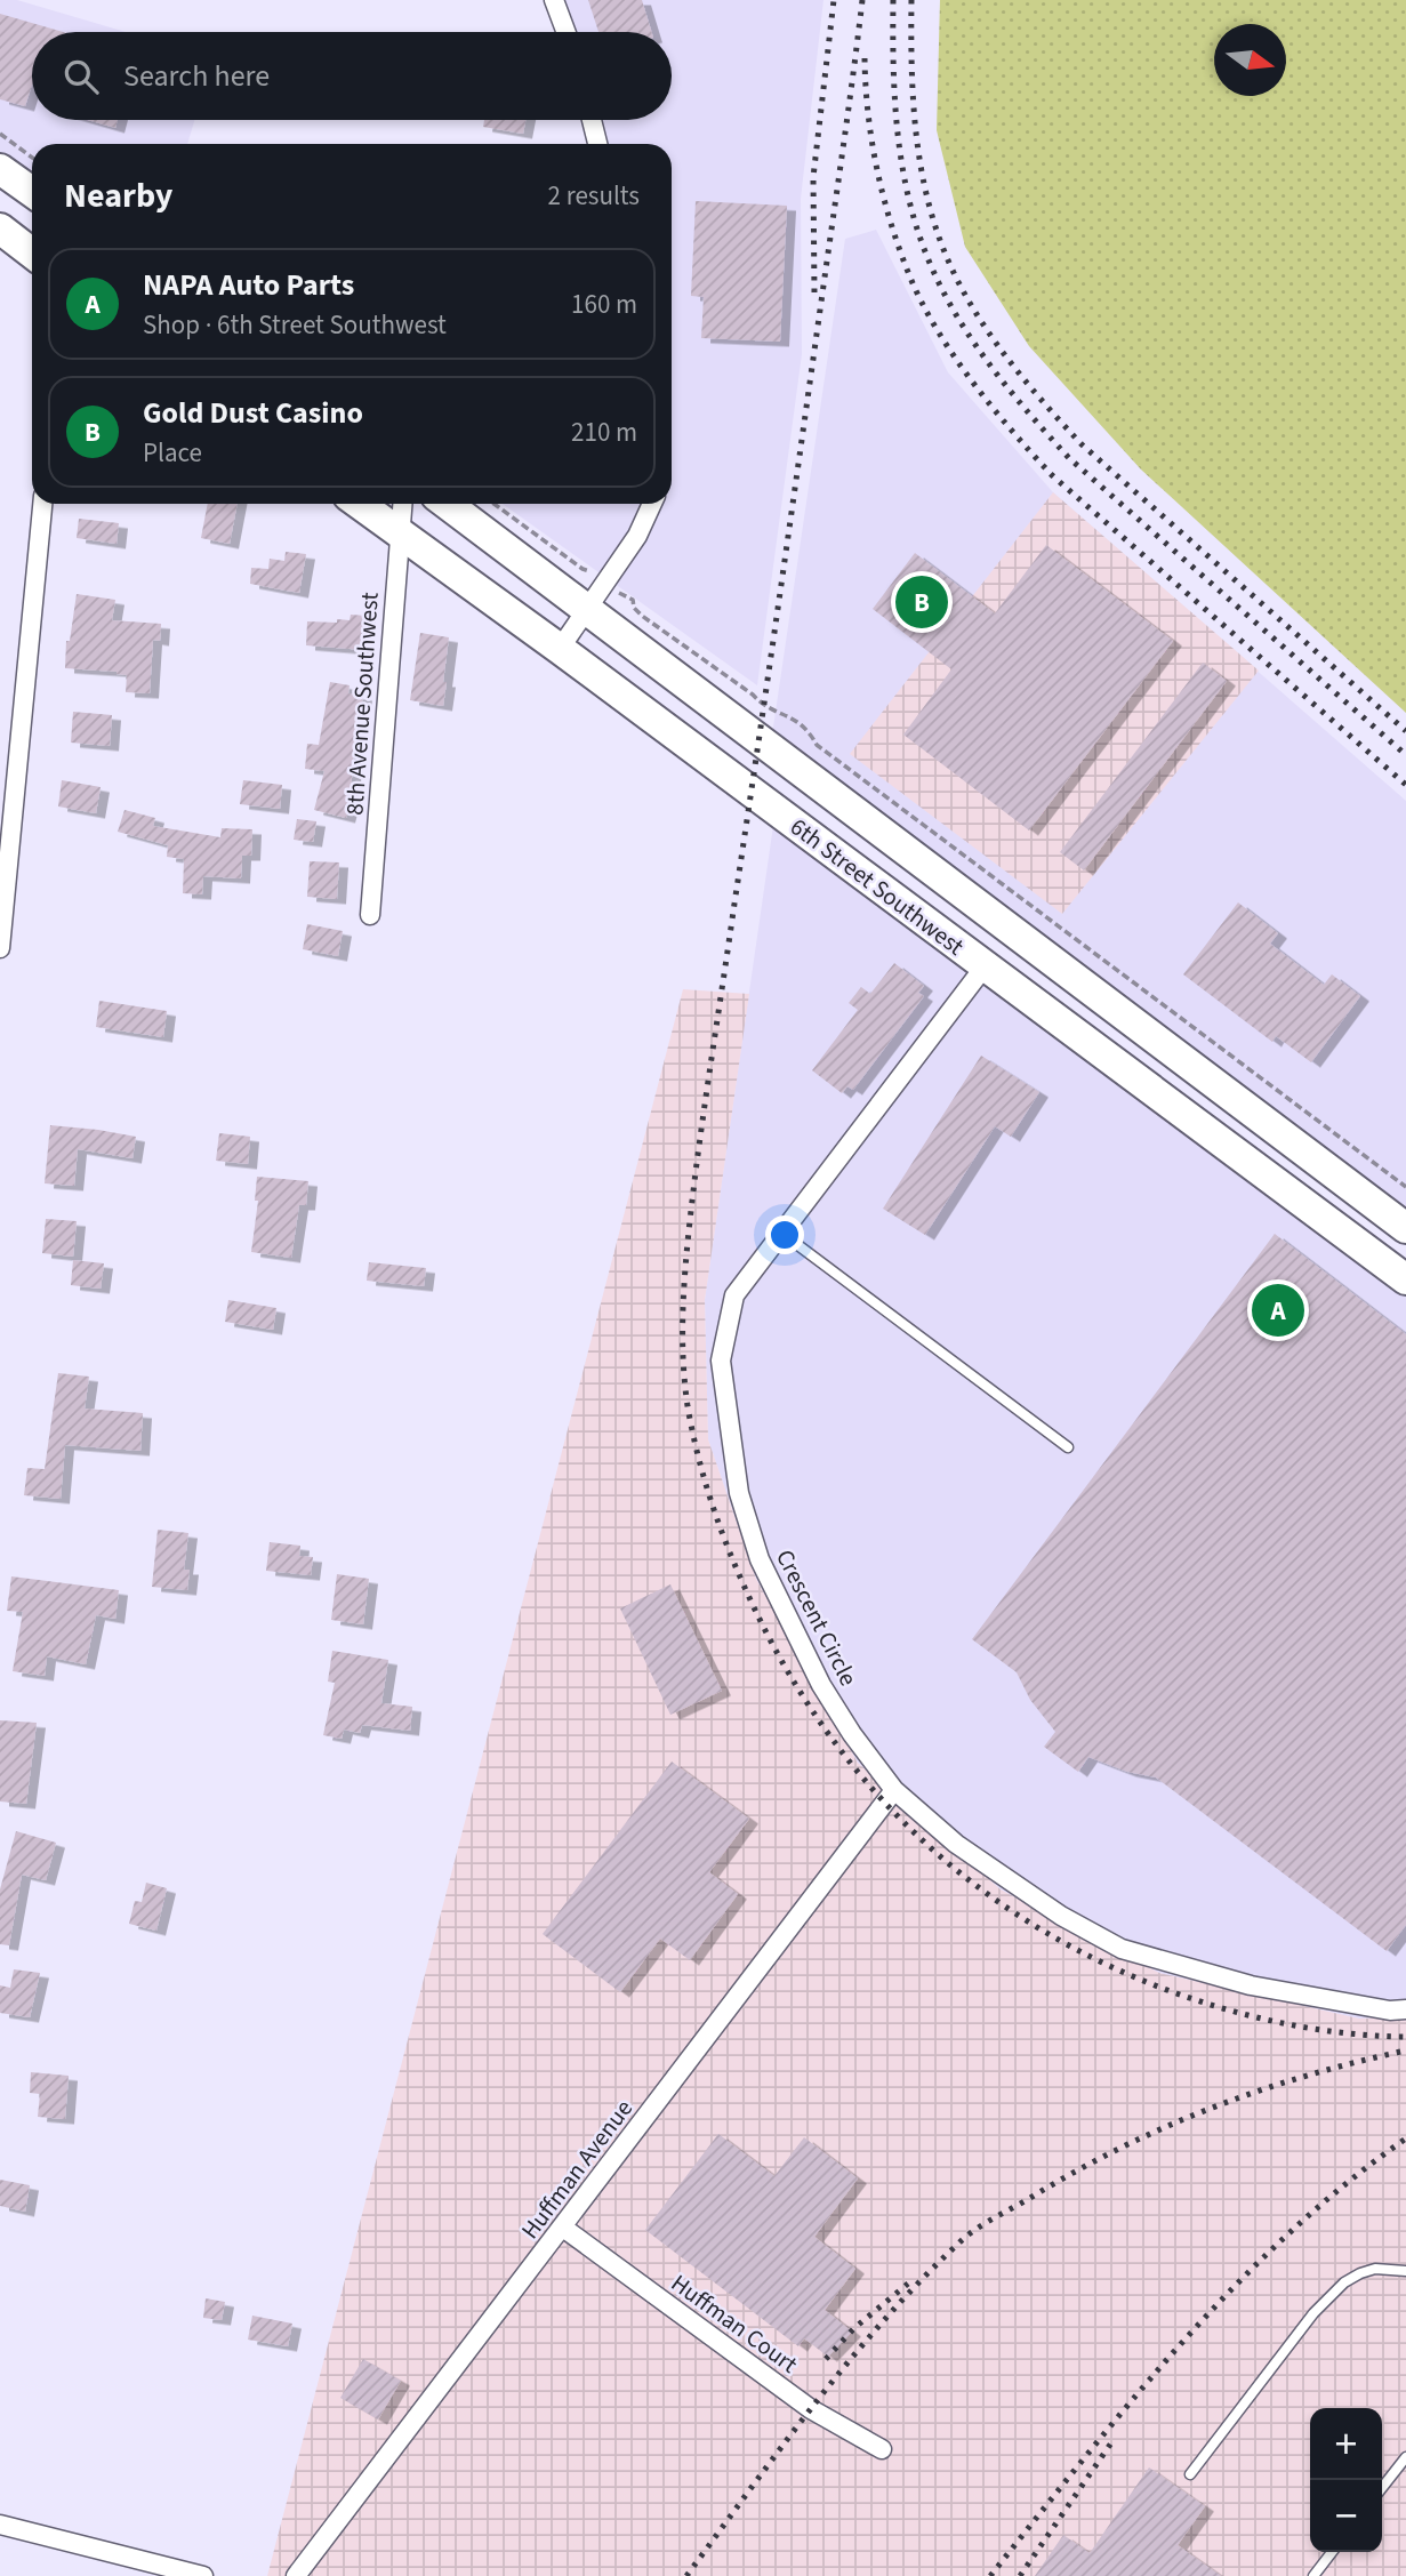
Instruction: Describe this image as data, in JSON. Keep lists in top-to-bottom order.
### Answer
{
  "streets": {
    "main road": ["6th Street Southwest"],
    "street": [
      "8th Avenue Southwest",
      "Crescent Circle",
      "Huffman Avenue",
      "Huffman Court"
    ]
  },
  "crossings": [
    ["8th Avenue Southwest", "6th Street Southwest"],
    ["6th Street Southwest", "Crescent Circle"],
    ["Crescent Circle", "Huffman Avenue"],
    ["Huffman Avenue", "Huffman Court"]
  ],
  "north": "right",
  "page": {
    "search": "Search here",
    "heading": ["Nearby", "2 results"],
    "list": [
      {
        "mark": "A",
        "name": "NAPA Auto Parts",
        "note": "Shop · 6th Street Southwest",
        "value": "160 m"
      },
      {
        "mark": "B",
        "name": "Gold Dust Casino",
        "note": "Place",
        "value": "210 m"
      }
    ],
    "pins": ["B", "A"],
    "map_buttons": ["+", "−"]
  }
}
